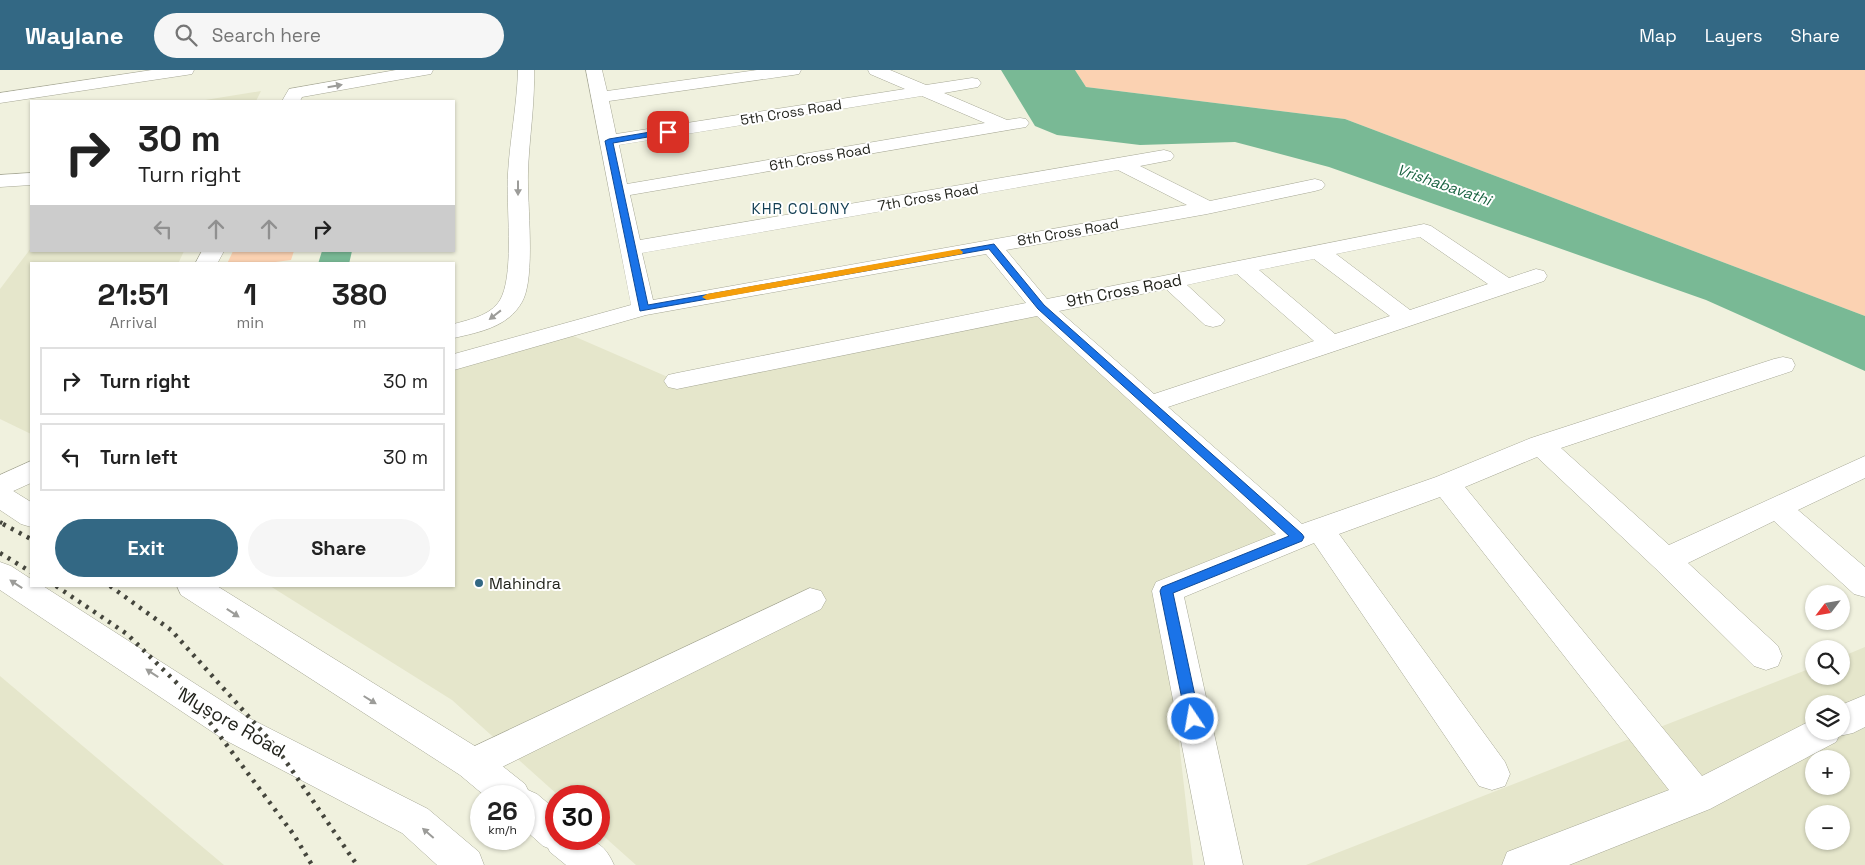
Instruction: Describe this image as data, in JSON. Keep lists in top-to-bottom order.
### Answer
{
  "streets": {
    "main road": [
      "5th Cross Road",
      "6th Cross Road",
      "7th Cross Road",
      "8th Cross Road",
      "9th Cross Road",
      "Mysore Road"
    ]
  },
  "crossings": [
    ["5th Cross Road", "6th Cross Road"]
  ],
  "districts": ["KHR COLONY"],
  "water": ["Vrishabavathi"],
  "places": ["Mahindra"],
  "north": "bottom left",
  "page": {
    "header": "Waylane",
    "search": "Search here",
    "nav": ["Map", "Layers", "Share"],
    "turn": ["30 m", "Turn right"],
    "eta": [
      "21:51",
      "Arrival",
      "1",
      "min",
      "380",
      "m"
    ],
    "list": [
      {
        "name": "Turn right",
        "value": "30 m"
      },
      {
        "name": "Turn left",
        "value": "30 m"
      }
    ],
    "buttons": ["Exit", "Share"],
    "map_buttons": ["+", "−"],
    "speed": "26 km/h",
    "limit": "30"
  }
}
